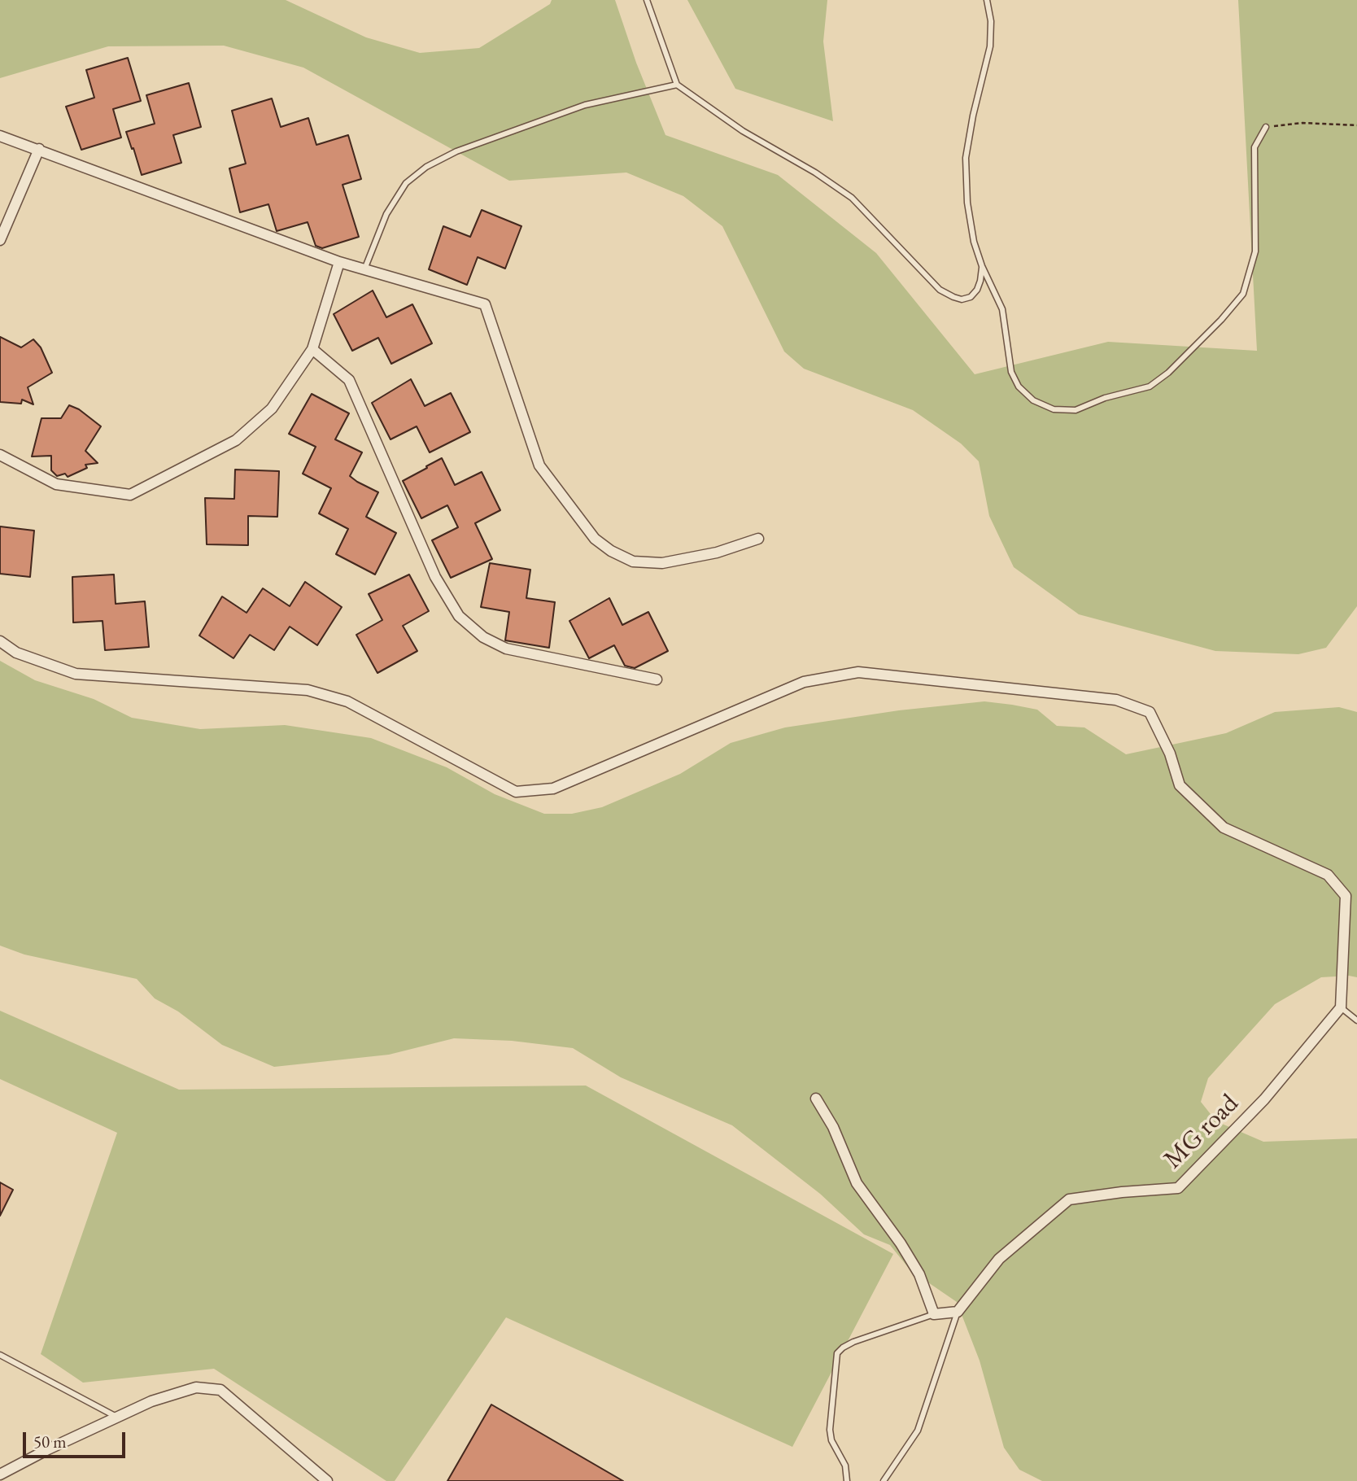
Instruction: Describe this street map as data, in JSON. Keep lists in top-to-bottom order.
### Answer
{
  "streets": {
    "street": ["MG road"]
  },
  "scale_bar": "50 m"
}
